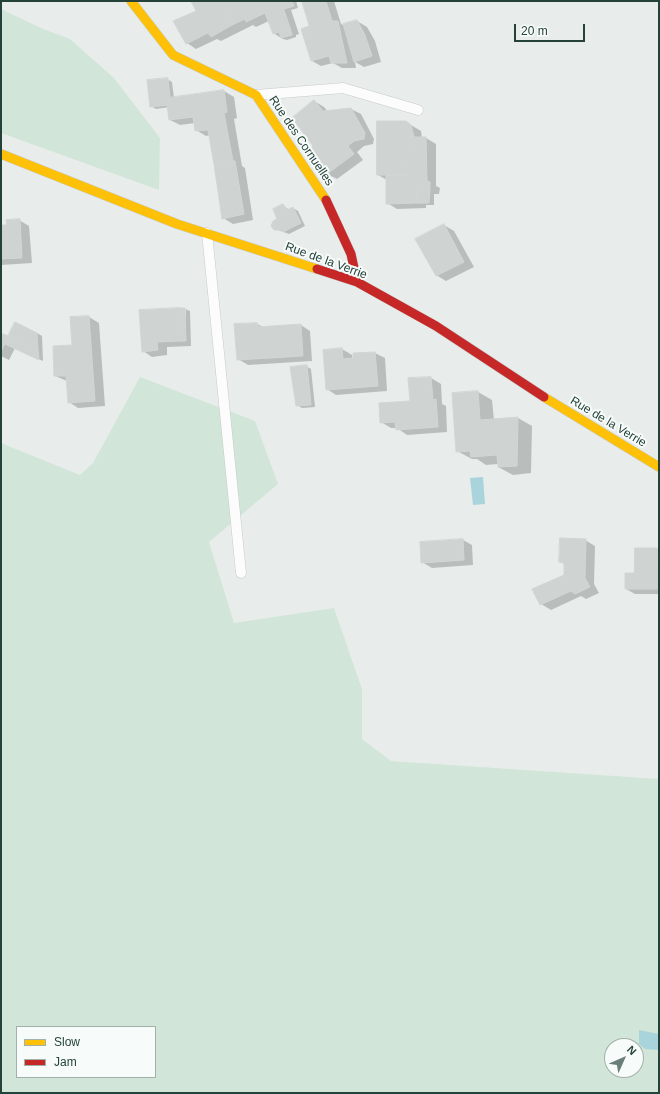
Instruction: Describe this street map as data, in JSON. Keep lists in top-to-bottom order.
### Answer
{
  "streets": {
    "street": ["Rue des Cornuelles", "Rue de la Verrie"]
  },
  "crossings": [
    ["Rue des Cornuelles", "Rue de la Verrie"]
  ],
  "legend": ["Slow", "Jam"],
  "scale_bar": "20 m",
  "north": "top right"
}
